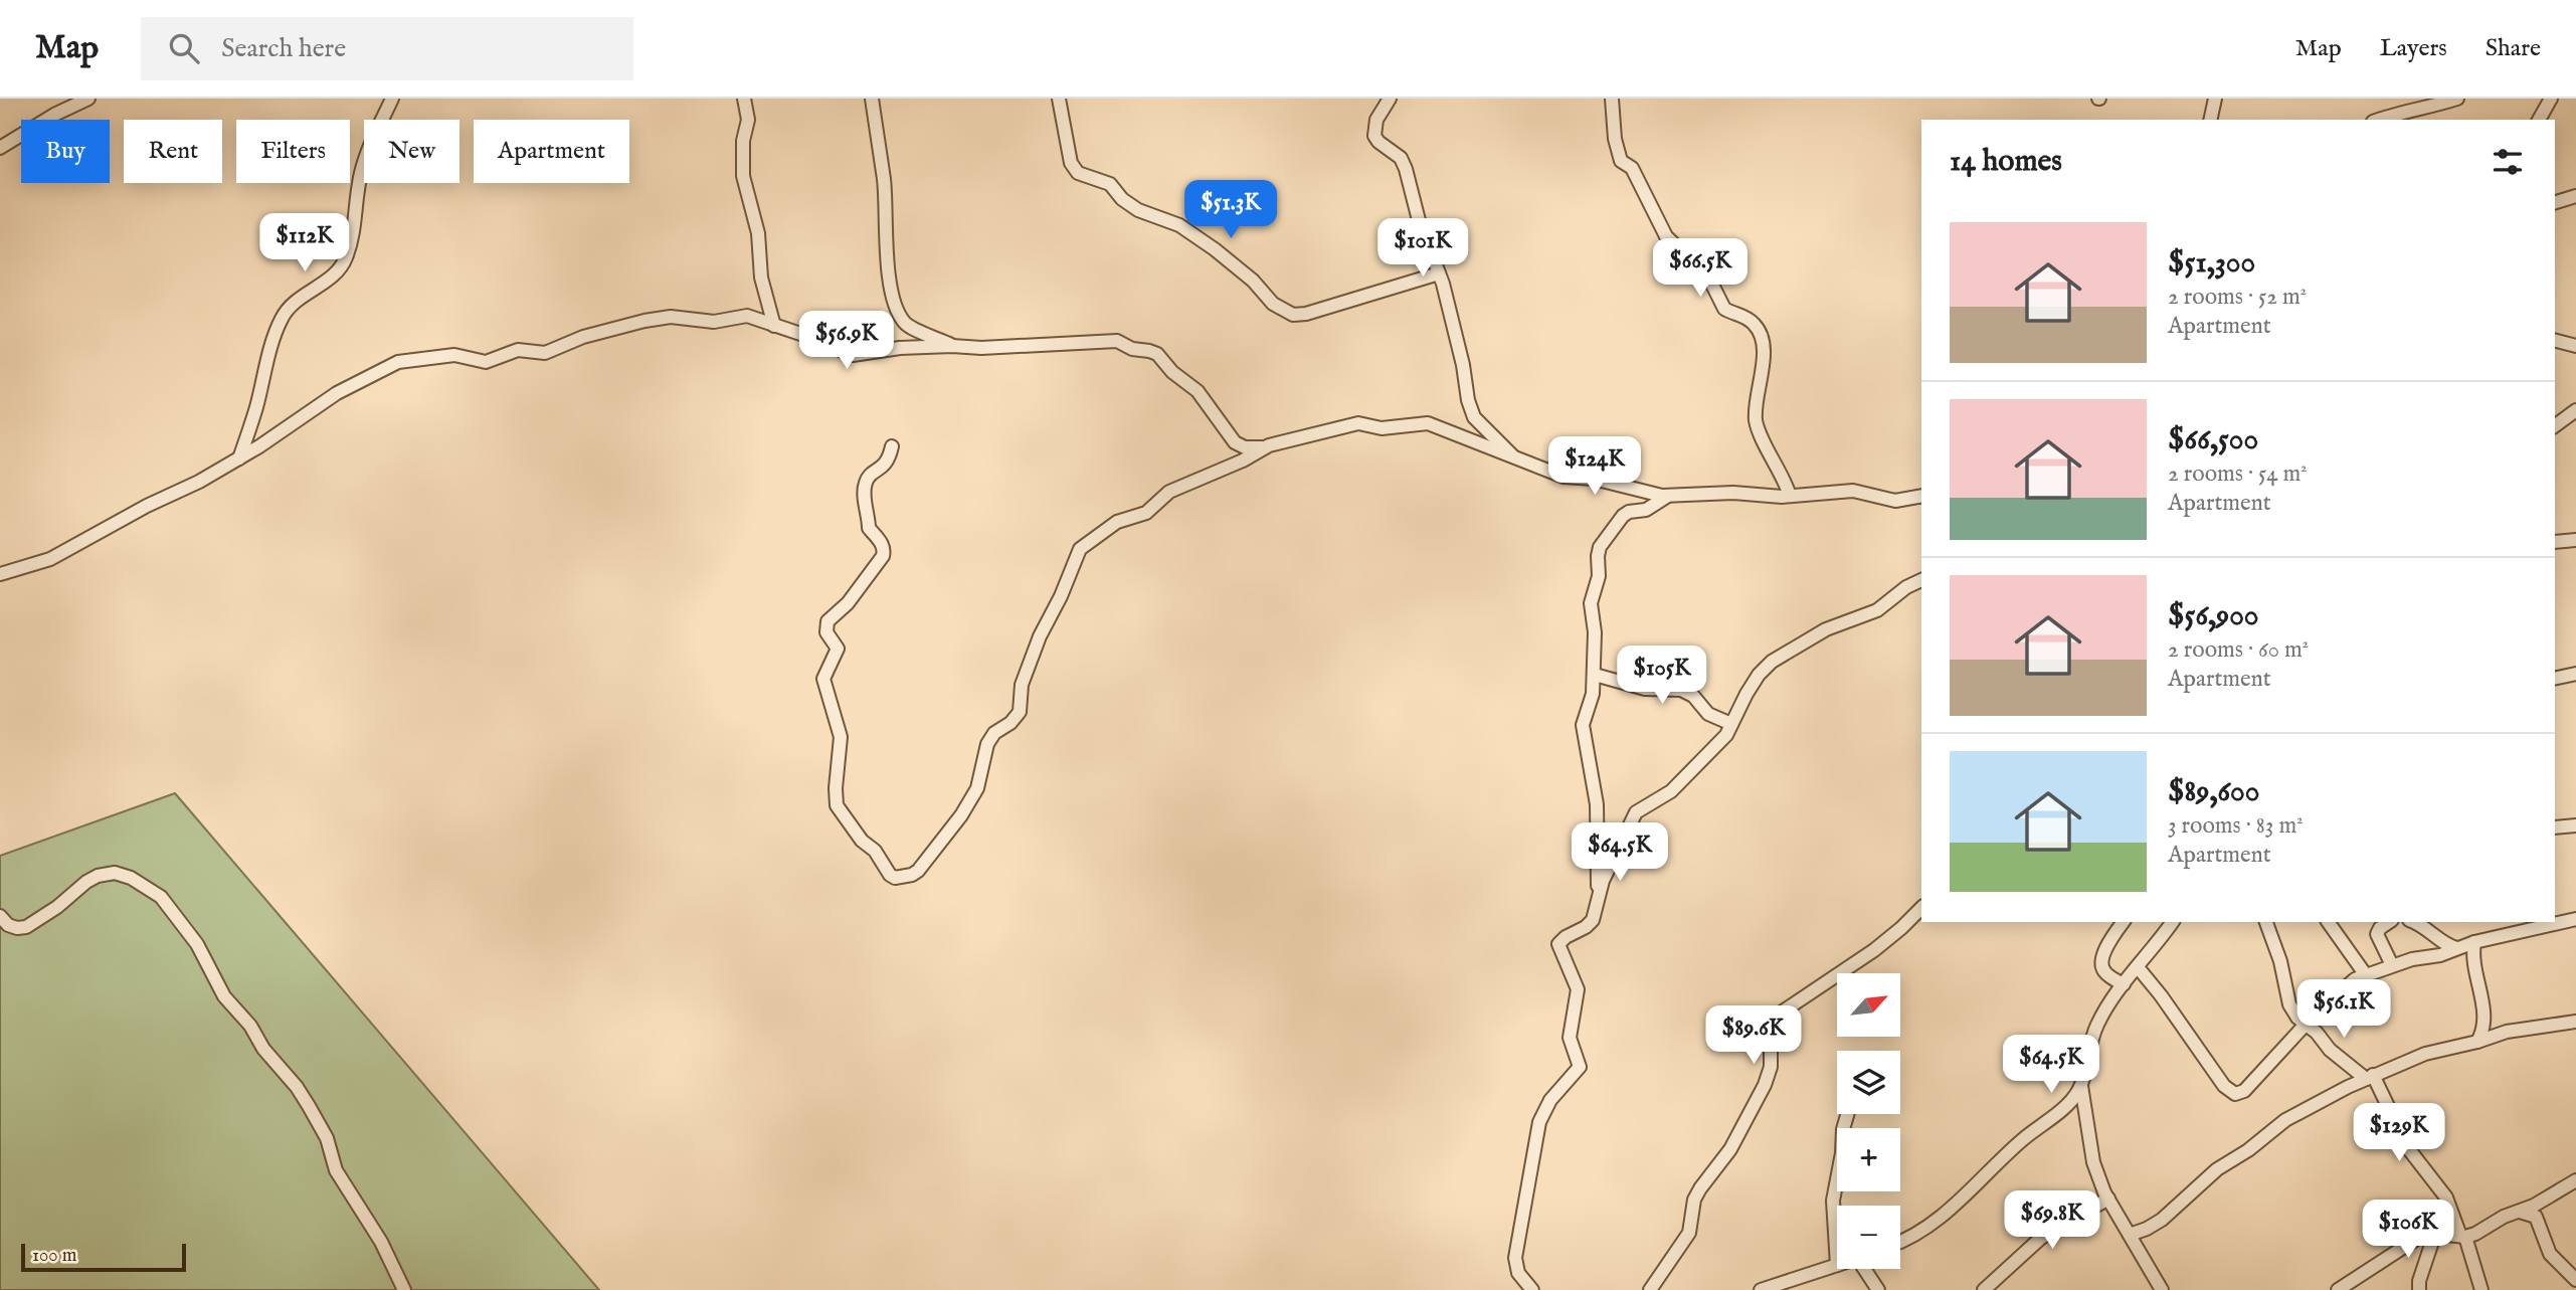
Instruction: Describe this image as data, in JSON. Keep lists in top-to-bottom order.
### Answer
{
  "scale_bar": "100 m",
  "north": "top right",
  "page": {
    "header": "Map",
    "search": "Search here",
    "nav": ["Map", "Layers", "Share"],
    "chip": [
      "Buy",
      "Rent",
      "Filters",
      "New",
      "Apartment"
    ],
    "heading": "14 homes",
    "price": [
      "$51.3K",
      "$112K",
      "$101K",
      "$66.5K",
      "$56.9K",
      "$124K",
      "$105K",
      "$64.5K",
      "$56.1K",
      "$89.6K",
      "$64.5K",
      "$129K",
      "$69.8K",
      "$106K"
    ],
    "list": [
      {
        "name": "$51,300",
        "note": "2 rooms · 52 m² · Apartment"
      },
      {
        "name": "$66,500",
        "note": "2 rooms · 54 m² · Apartment"
      },
      {
        "name": "$56,900",
        "note": "2 rooms · 60 m² · Apartment"
      },
      {
        "name": "$89,600",
        "note": "3 rooms · 83 m² · Apartment"
      }
    ],
    "map_buttons": ["+", "−"],
    "scale": "100 m"
  }
}
